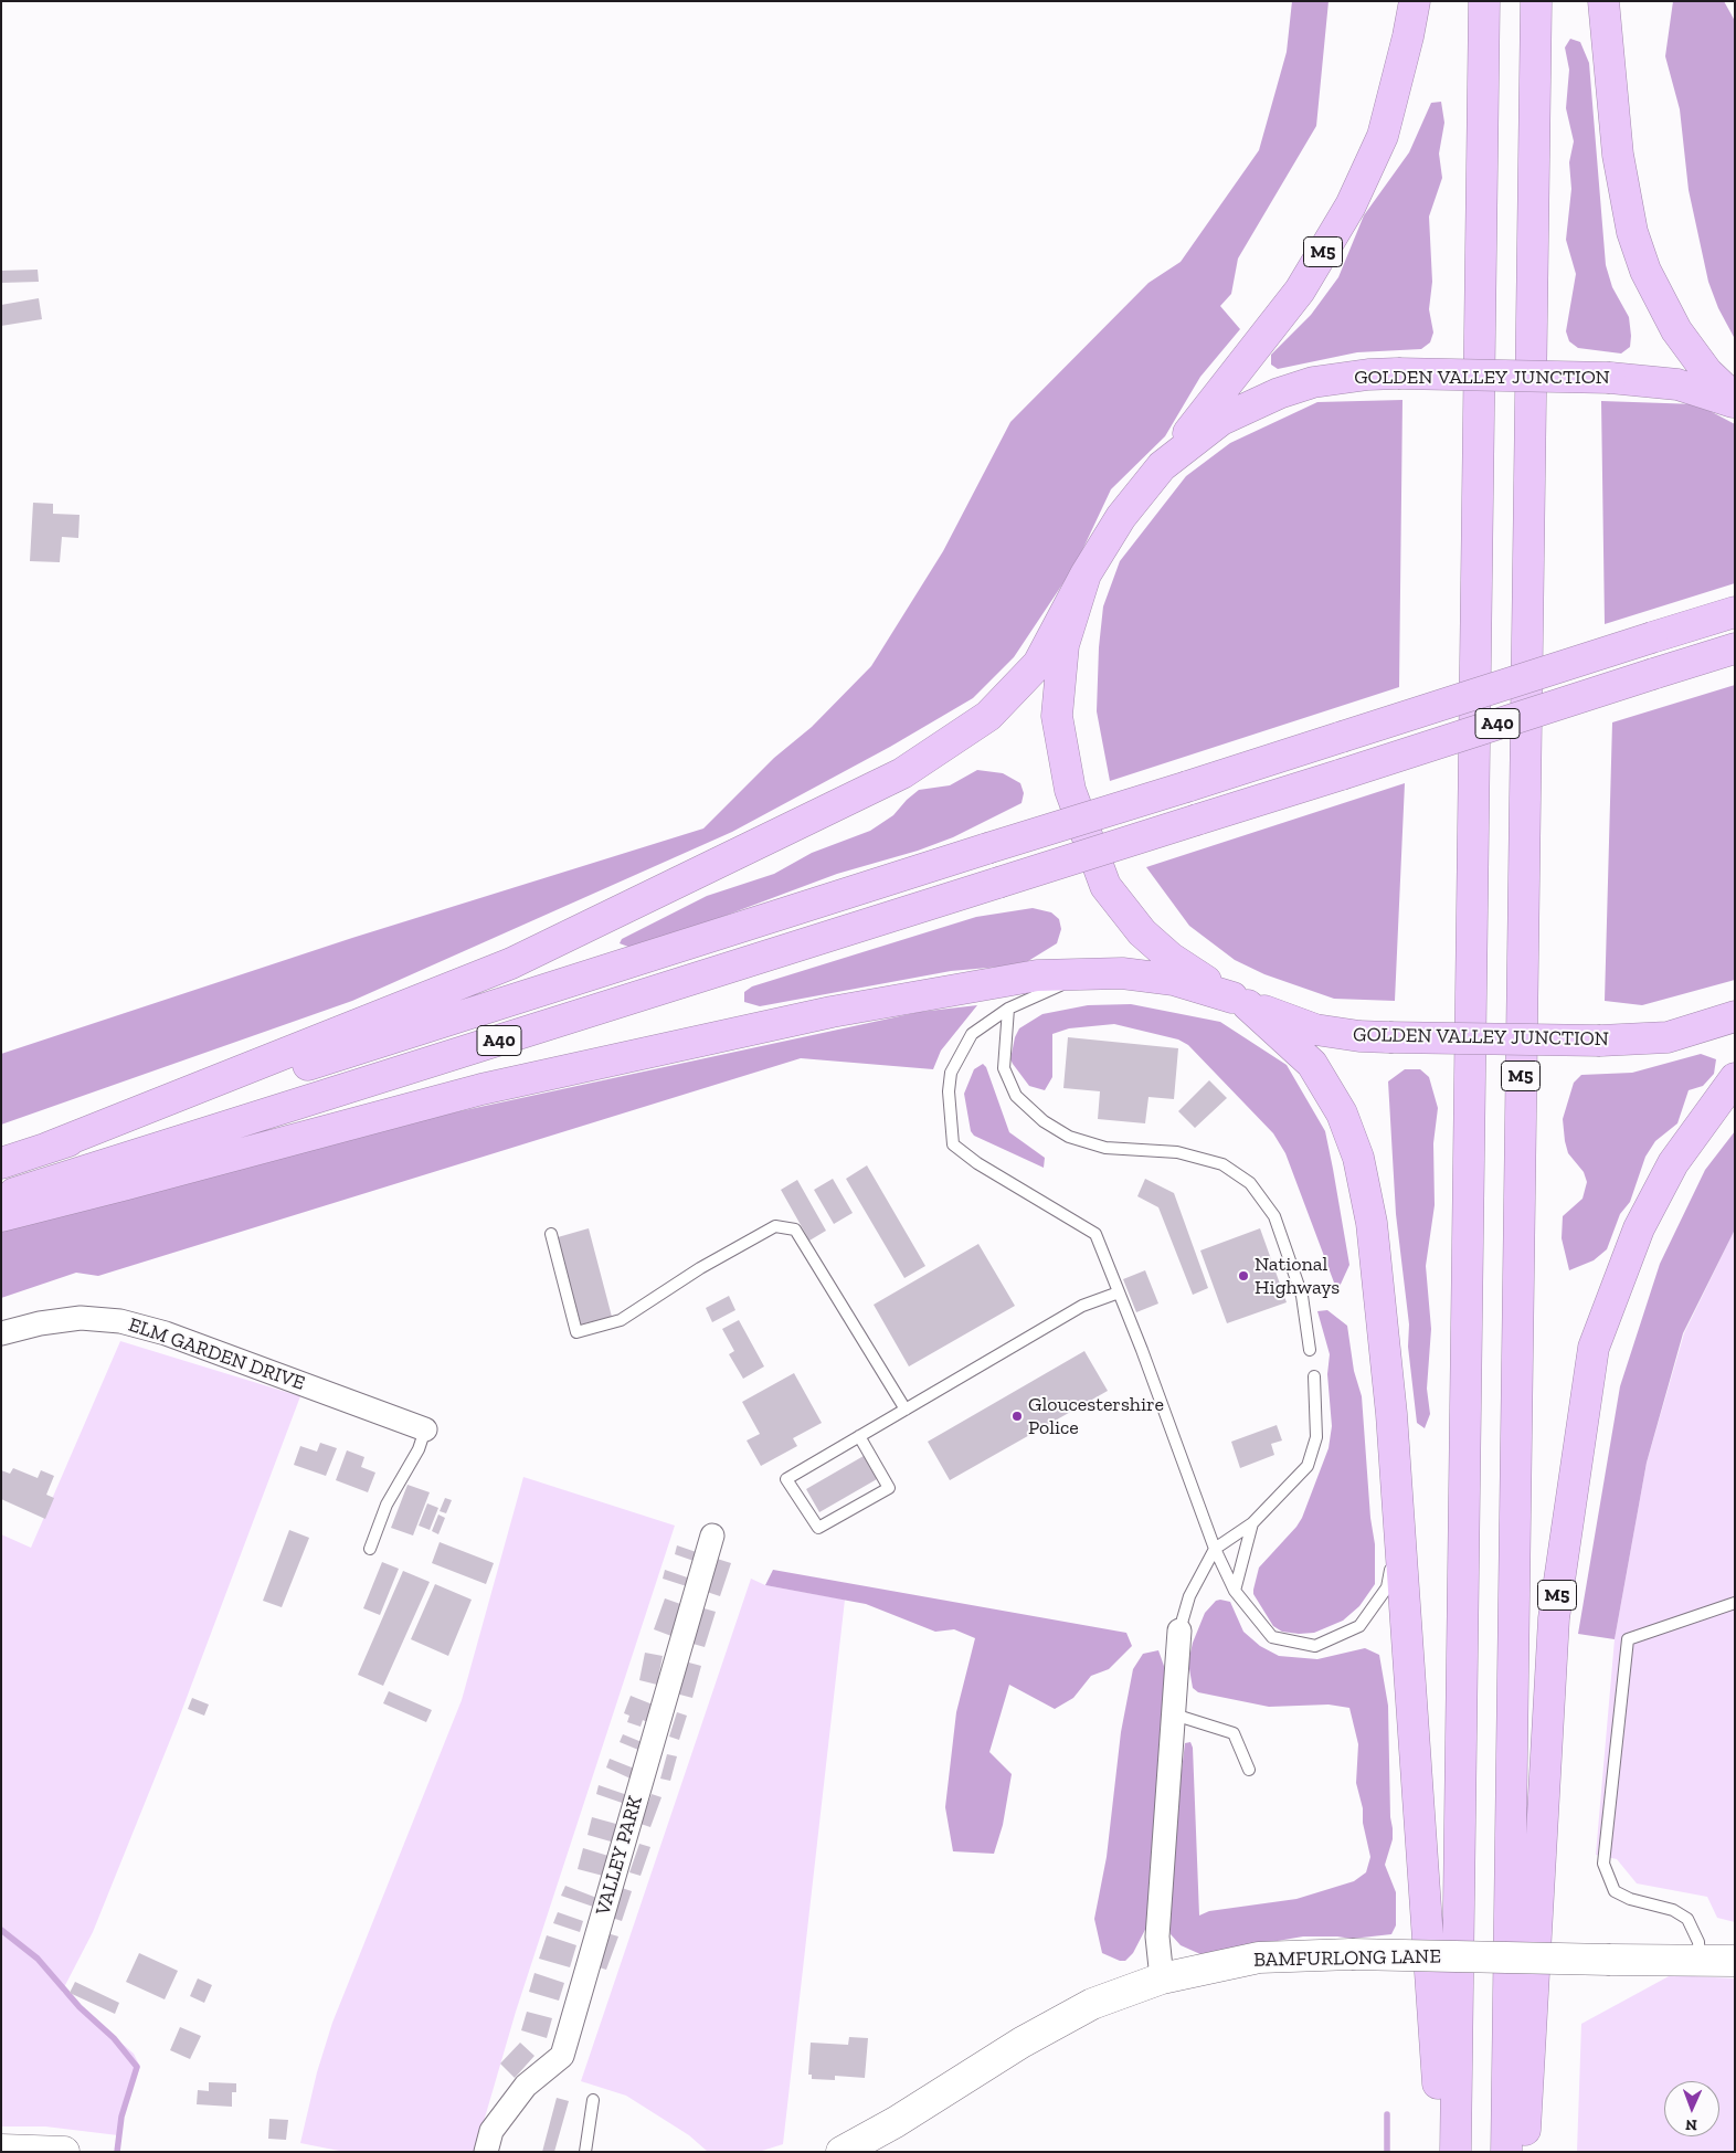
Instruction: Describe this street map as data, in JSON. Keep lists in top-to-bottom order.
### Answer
{
  "streets": {
    "highway": ["M5", "GOLDEN VALLEY JUNCTION", "A40"],
    "street": ["ELM GARDEN DRIVE", "VALLEY PARK", "BAMFURLONG LANE"]
  },
  "crossings": [
    ["M5", "GOLDEN VALLEY JUNCTION"]
  ],
  "places": ["National Highways", "Gloucestershire Police"],
  "north": "bottom"
}
